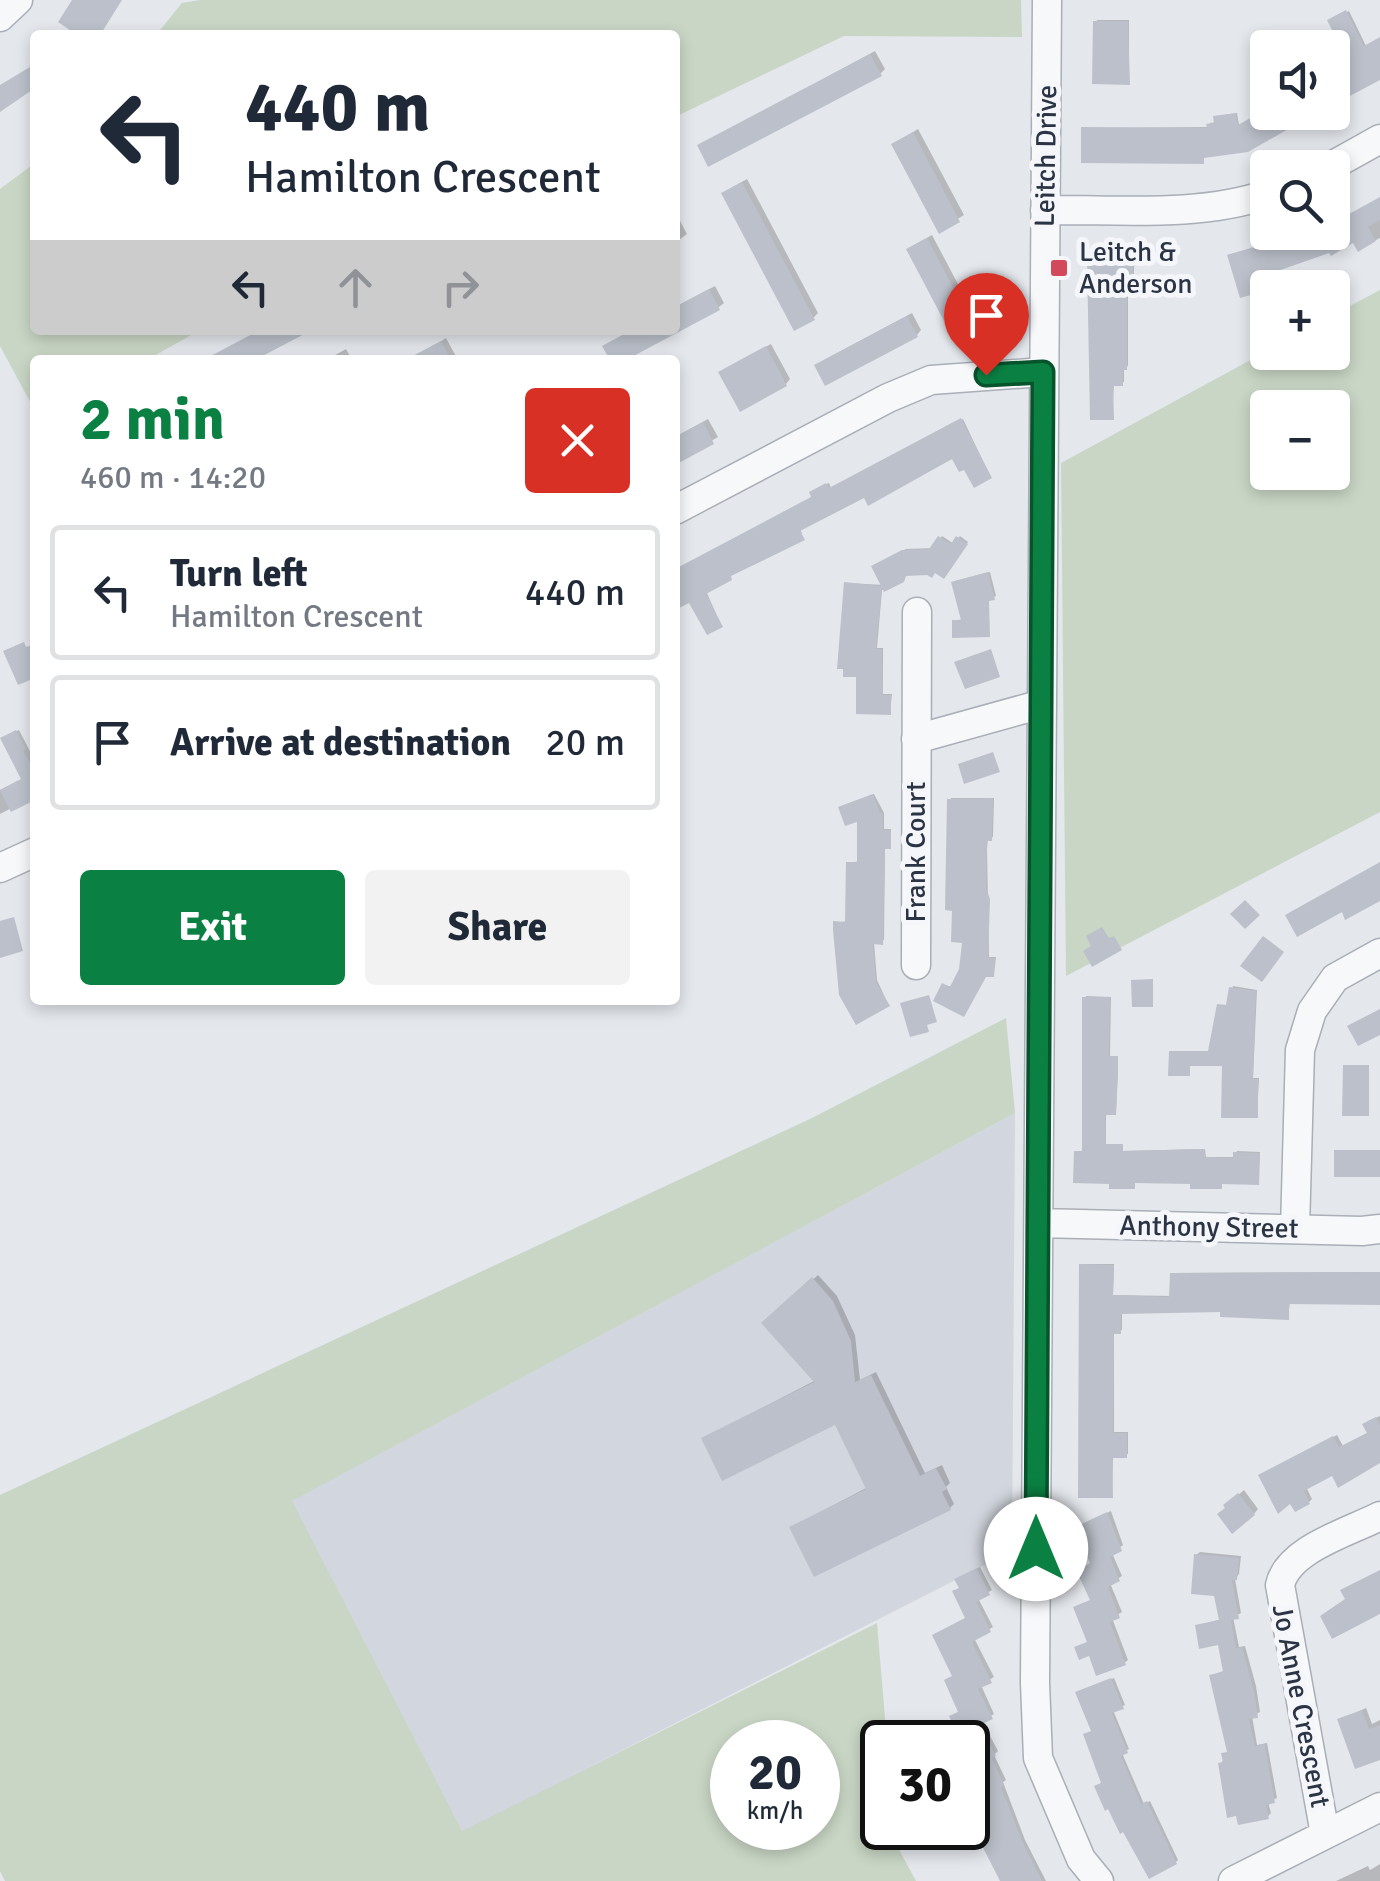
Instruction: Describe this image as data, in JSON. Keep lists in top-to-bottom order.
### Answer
{
  "streets": {
    "street": [
      "Leitch Drive",
      "Frank Court",
      "Anthony Street",
      "Jo Anne Crescent"
    ]
  },
  "crossings": [
    ["Leitch Drive", "Anthony Street"]
  ],
  "places": {
    "transit": ["Leitch & Anderson"]
  },
  "page": {
    "map_buttons": ["+", "−"],
    "turn": ["440 m", "Hamilton Crescent"],
    "heading": ["2 min", "460 m · 14:20"],
    "list": [
      {
        "name": "Turn left",
        "note": "Hamilton Crescent",
        "value": "440 m"
      },
      {
        "name": "Arrive at destination",
        "value": "20 m"
      }
    ],
    "buttons": ["Exit", "Share"],
    "speed": "20 km/h",
    "limit": "30"
  }
}
